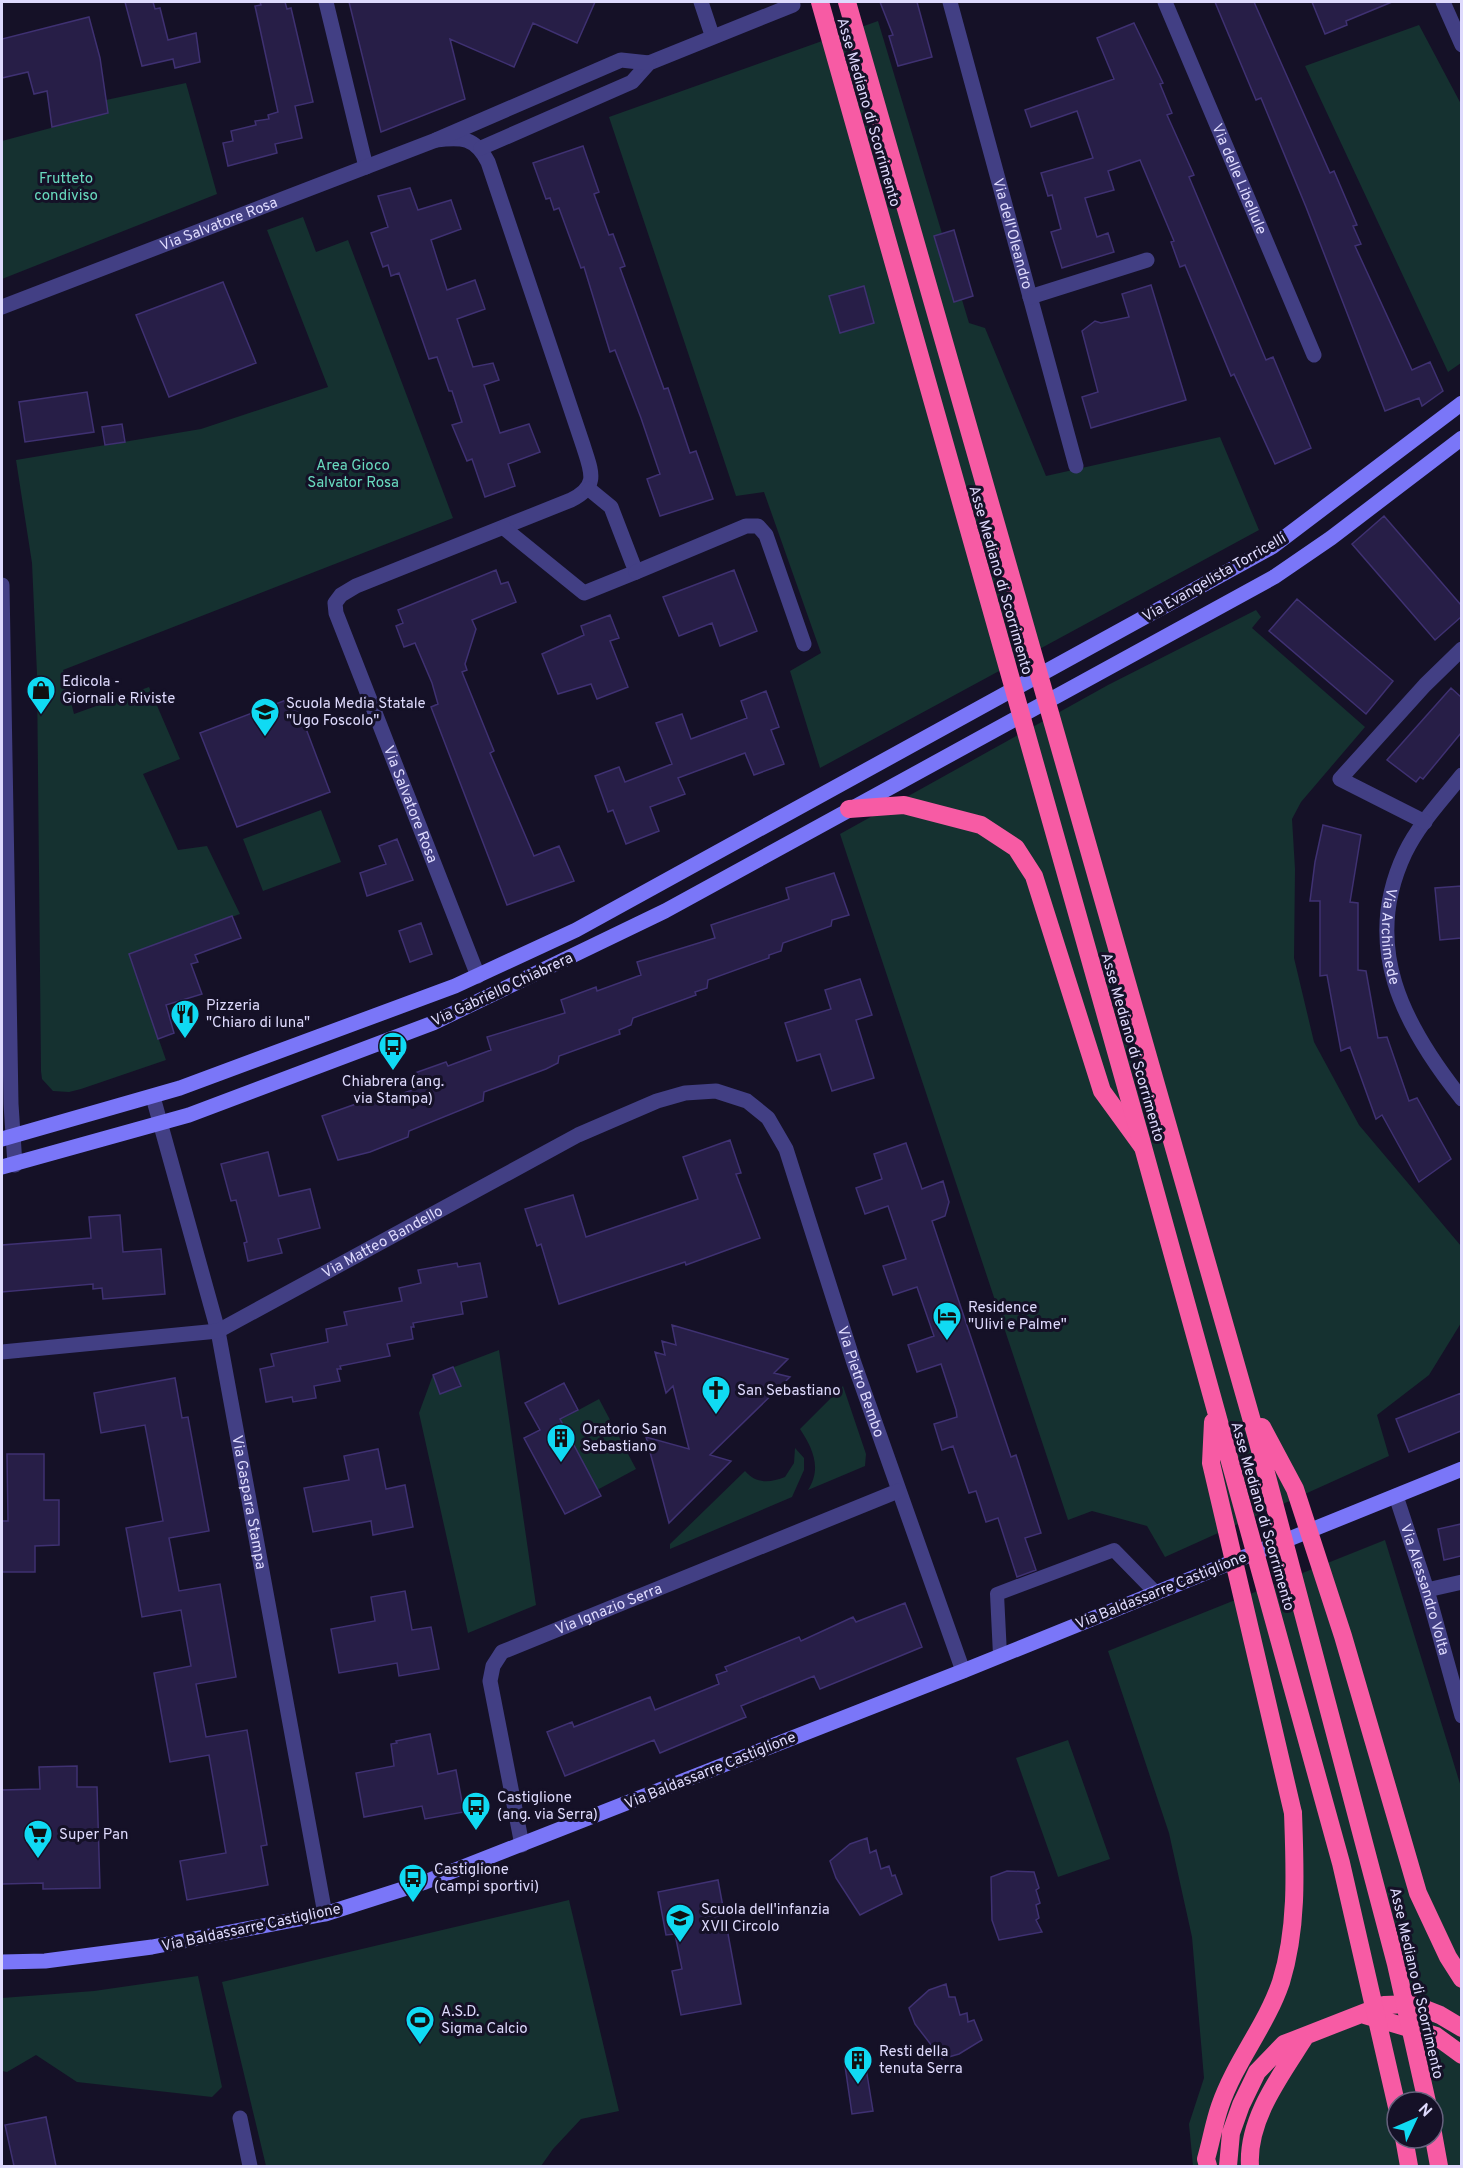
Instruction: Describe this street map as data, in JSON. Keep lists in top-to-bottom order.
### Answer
{
  "streets": {
    "highway": ["Asse Mediano di Scorrimento"],
    "street": [
      "Via delle Libellule",
      "Via Salvatore Rosa",
      "Via dell'Oleandro",
      "Via Evangelista Torricelli",
      "Via Archimede",
      "Via Gabriello Chiabrera",
      "Via Matteo Bandello",
      "Via Pietro Bembo",
      "Via Gaspara Stampa",
      "Via Alessandro Volta",
      "Via Baldassarre Castiglione",
      "Via Ignazio Serra"
    ]
  },
  "crossings": [
    ["Via Salvatore Rosa", "Via Gabriello Chiabrera"],
    ["Via Evangelista Torricelli", "Via Gabriello Chiabrera"],
    ["Via Gabriello Chiabrera", "Via Gaspara Stampa"],
    ["Via Matteo Bandello", "Via Pietro Bembo"],
    ["Via Matteo Bandello", "Via Gaspara Stampa"],
    ["Via Pietro Bembo", "Via Baldassarre Castiglione"],
    ["Via Pietro Bembo", "Via Ignazio Serra"],
    ["Via Gaspara Stampa", "Via Baldassarre Castiglione"],
    ["Via Alessandro Volta", "Via Baldassarre Castiglione"],
    ["Via Baldassarre Castiglione", "Via Ignazio Serra"]
  ],
  "parks": ["Frutteto condiviso", "Area Gioco Salvator Rosa"],
  "places": {
    "shop": ["Edicola - Giornali e Riviste"],
    "school or university": ["Scuola Media Statale \"Ugo Foscolo\"", "Scuola dell'infanzia XVII Circolo"],
    "restaurant": ["Pizzeria \"Chiaro di luna\""],
    "bus stop": ["Chiabrera (ang. via Stampa)", "Castiglione (ang. via Serra)", "Castiglione (campi sportivi)"],
    "hotel": ["Residence \"Ulivi e Palme\""],
    "church": ["San Sebastiano"],
    "building": ["Oratorio San Sebastiano", "Resti della tenuta Serra"],
    "supermarket": ["Super Pan"],
    "sports": ["A.S.D. Sigma Calcio"]
  },
  "north": "top right"
}
